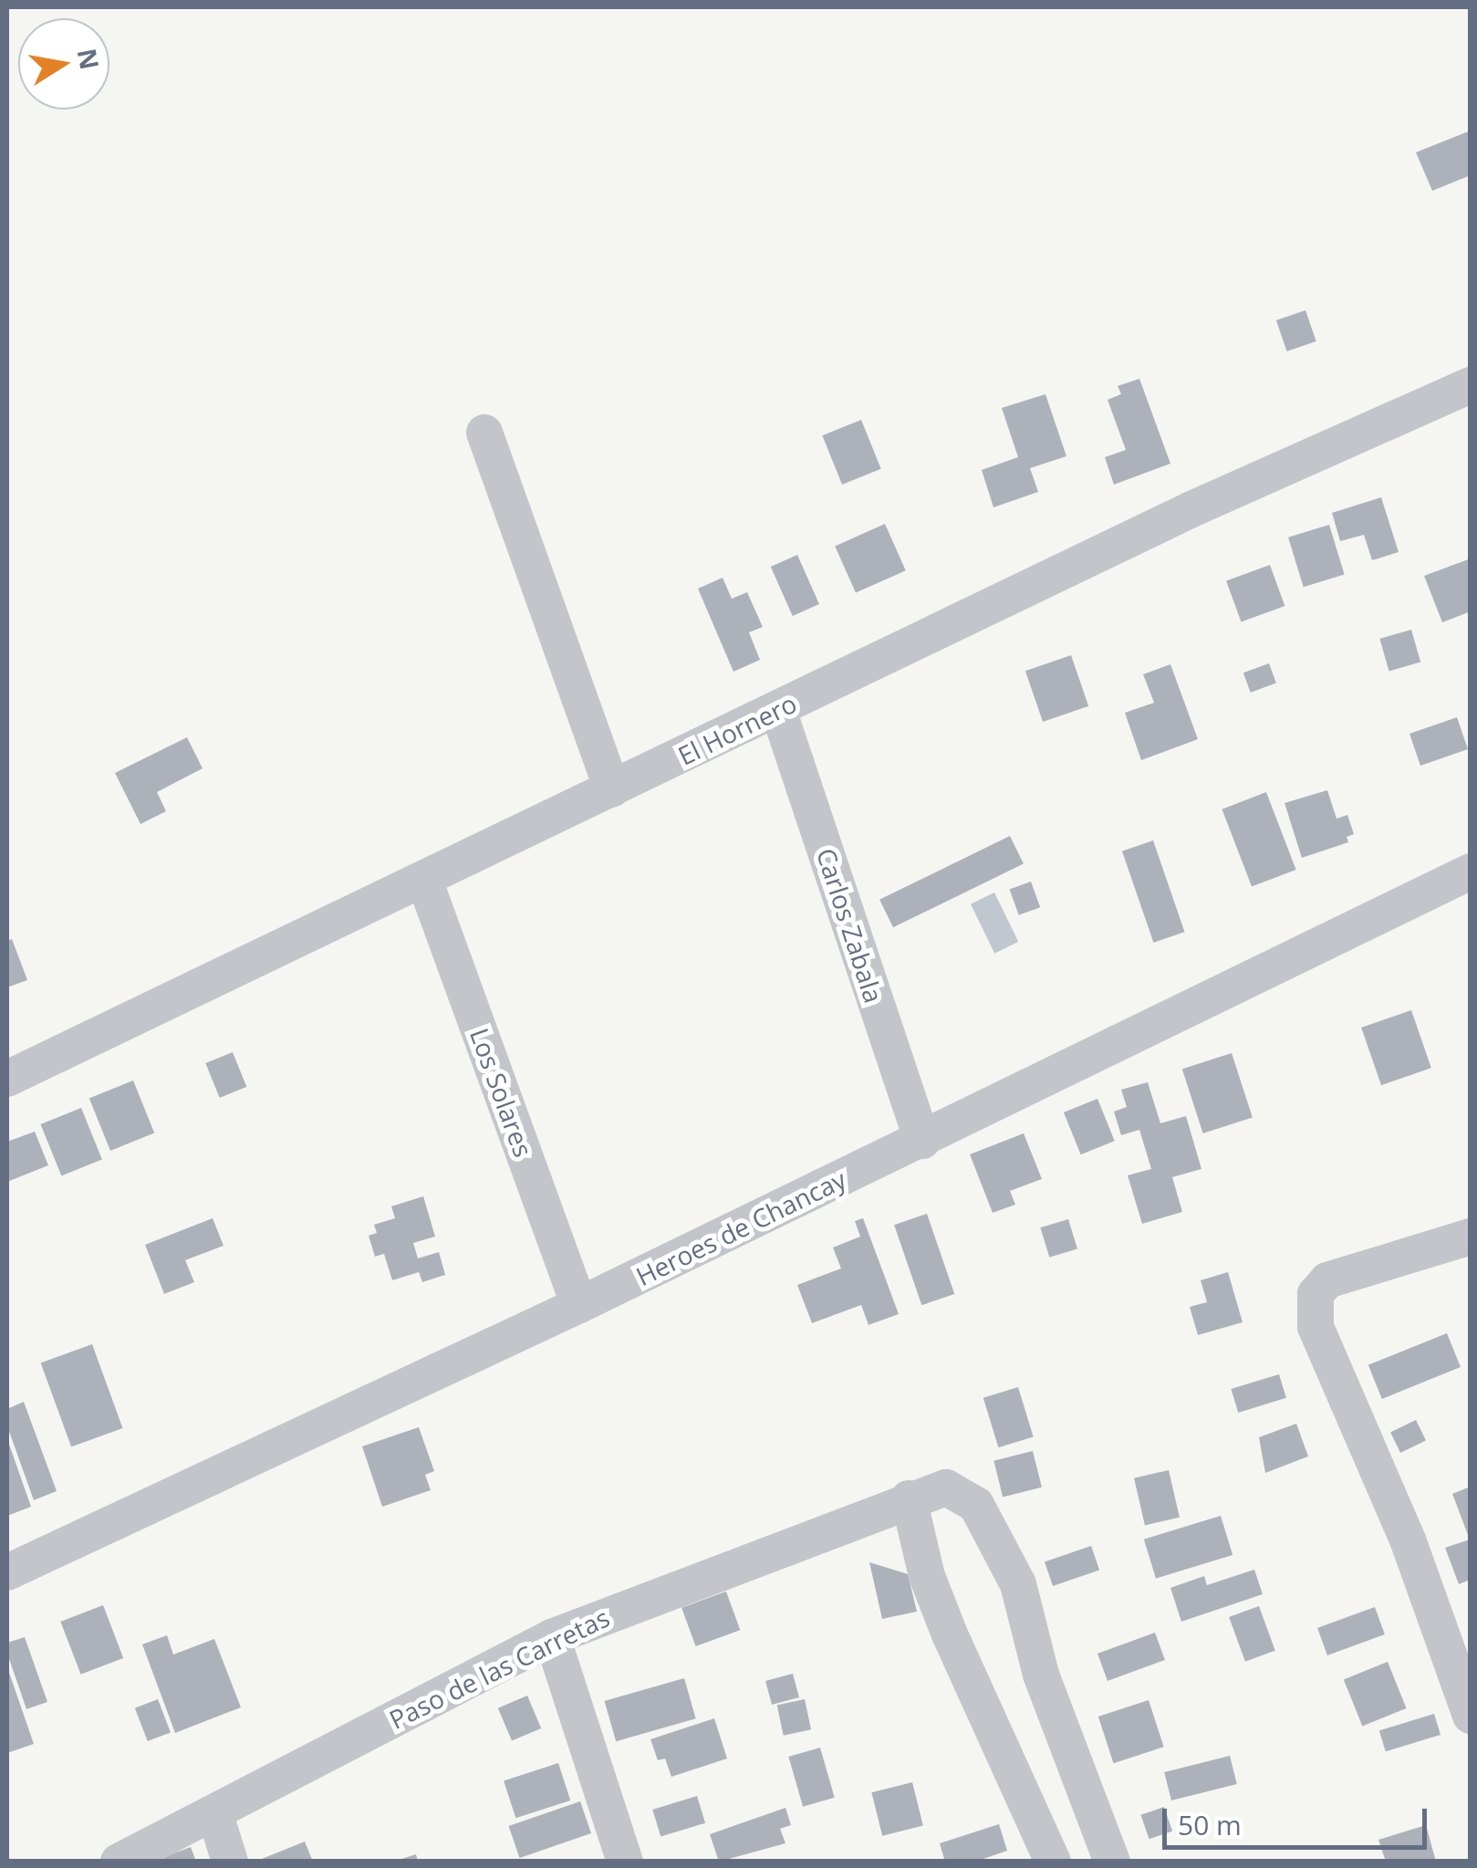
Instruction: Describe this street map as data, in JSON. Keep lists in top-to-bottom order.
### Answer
{
  "streets": {
    "street": [
      "El Hornero",
      "Carlos Zabala",
      "Los Solares",
      "Heroes de Chancay",
      "Paso de las Carretas"
    ]
  },
  "crossings": [
    ["El Hornero", "Carlos Zabala"],
    ["El Hornero", "Los Solares"],
    ["Carlos Zabala", "Heroes de Chancay"],
    ["Los Solares", "Heroes de Chancay"]
  ],
  "scale_bar": "50 m",
  "north": "right"
}
